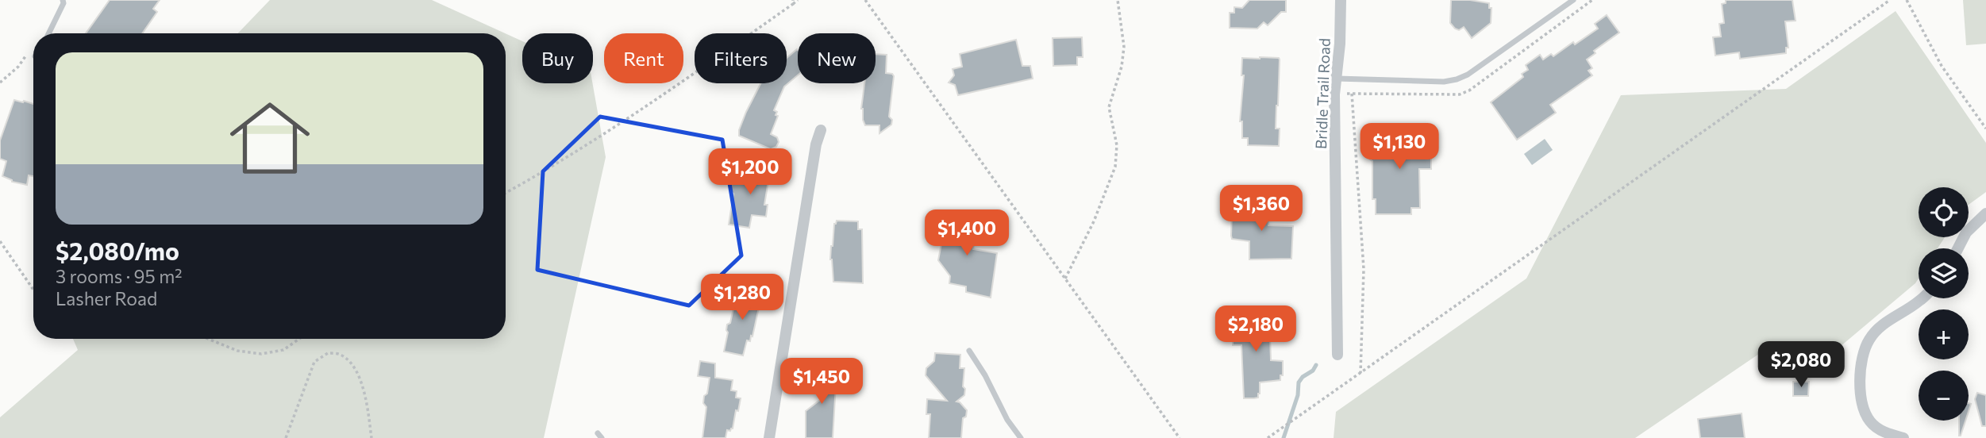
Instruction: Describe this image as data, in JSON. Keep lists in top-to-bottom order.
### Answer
{
  "streets": {
    "street": ["Bridle Trail Road"]
  },
  "page": {
    "chip": [
      "Buy",
      "Rent",
      "Filters",
      "New"
    ],
    "list": [
      {
        "name": "$2,080/mo",
        "note": "3 rooms · 95 m² · Lasher Road"
      }
    ],
    "price": [
      "$1,130",
      "$1,200",
      "$1,360",
      "$1,400",
      "$1,280",
      "$2,180",
      "$2,080",
      "$1,450"
    ],
    "map_buttons": ["+", "−"]
  }
}
